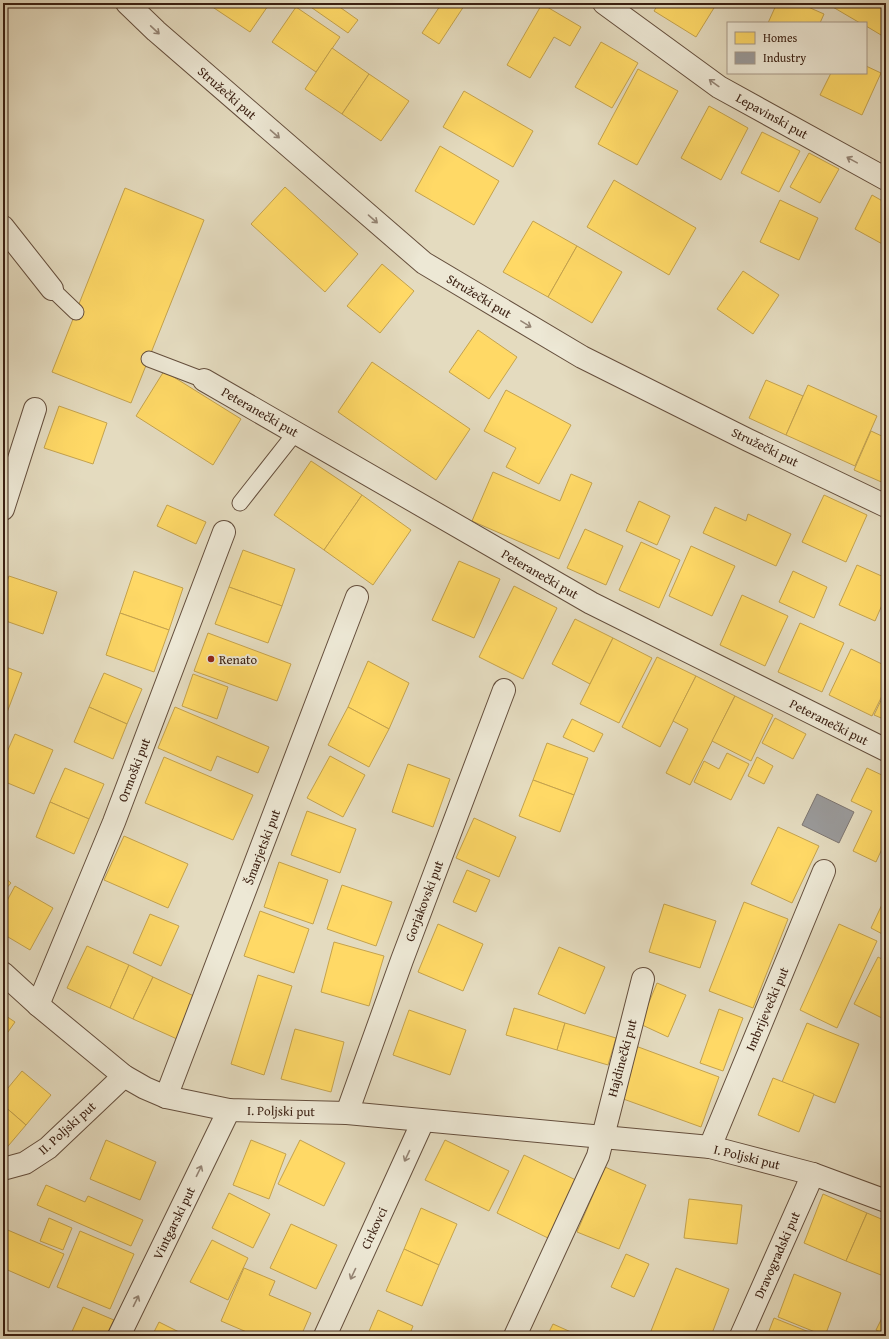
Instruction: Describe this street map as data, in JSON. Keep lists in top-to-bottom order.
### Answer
{
  "streets": {
    "street": [
      "Stružečki put",
      "Lepavinski put",
      "Peteranečki put",
      "Ormoški put",
      "Šmarjetski put",
      "Gorjakovski put",
      "Imbrijevečki put",
      "Hajdinečki put",
      "I. Poljski put",
      "II. Poljski put",
      "Vintgarski put",
      "Cirkovci",
      "Dravogradski put"
    ]
  },
  "crossings": [
    ["Ormoški put", "I. Poljski put"],
    ["Šmarjetski put", "I. Poljski put"],
    ["Gorjakovski put", "I. Poljski put"],
    ["Imbrijevečki put", "I. Poljski put"],
    ["Hajdinečki put", "I. Poljski put"],
    ["I. Poljski put", "II. Poljski put"],
    ["I. Poljski put", "Vintgarski put"],
    ["I. Poljski put", "Cirkovci"],
    ["I. Poljski put", "Dravogradski put"]
  ],
  "one_way": ["Stružečki put", "Lepavinski put", "Vintgarski put"],
  "places": ["Renato"],
  "legend": ["Homes", "Industry"]
}
